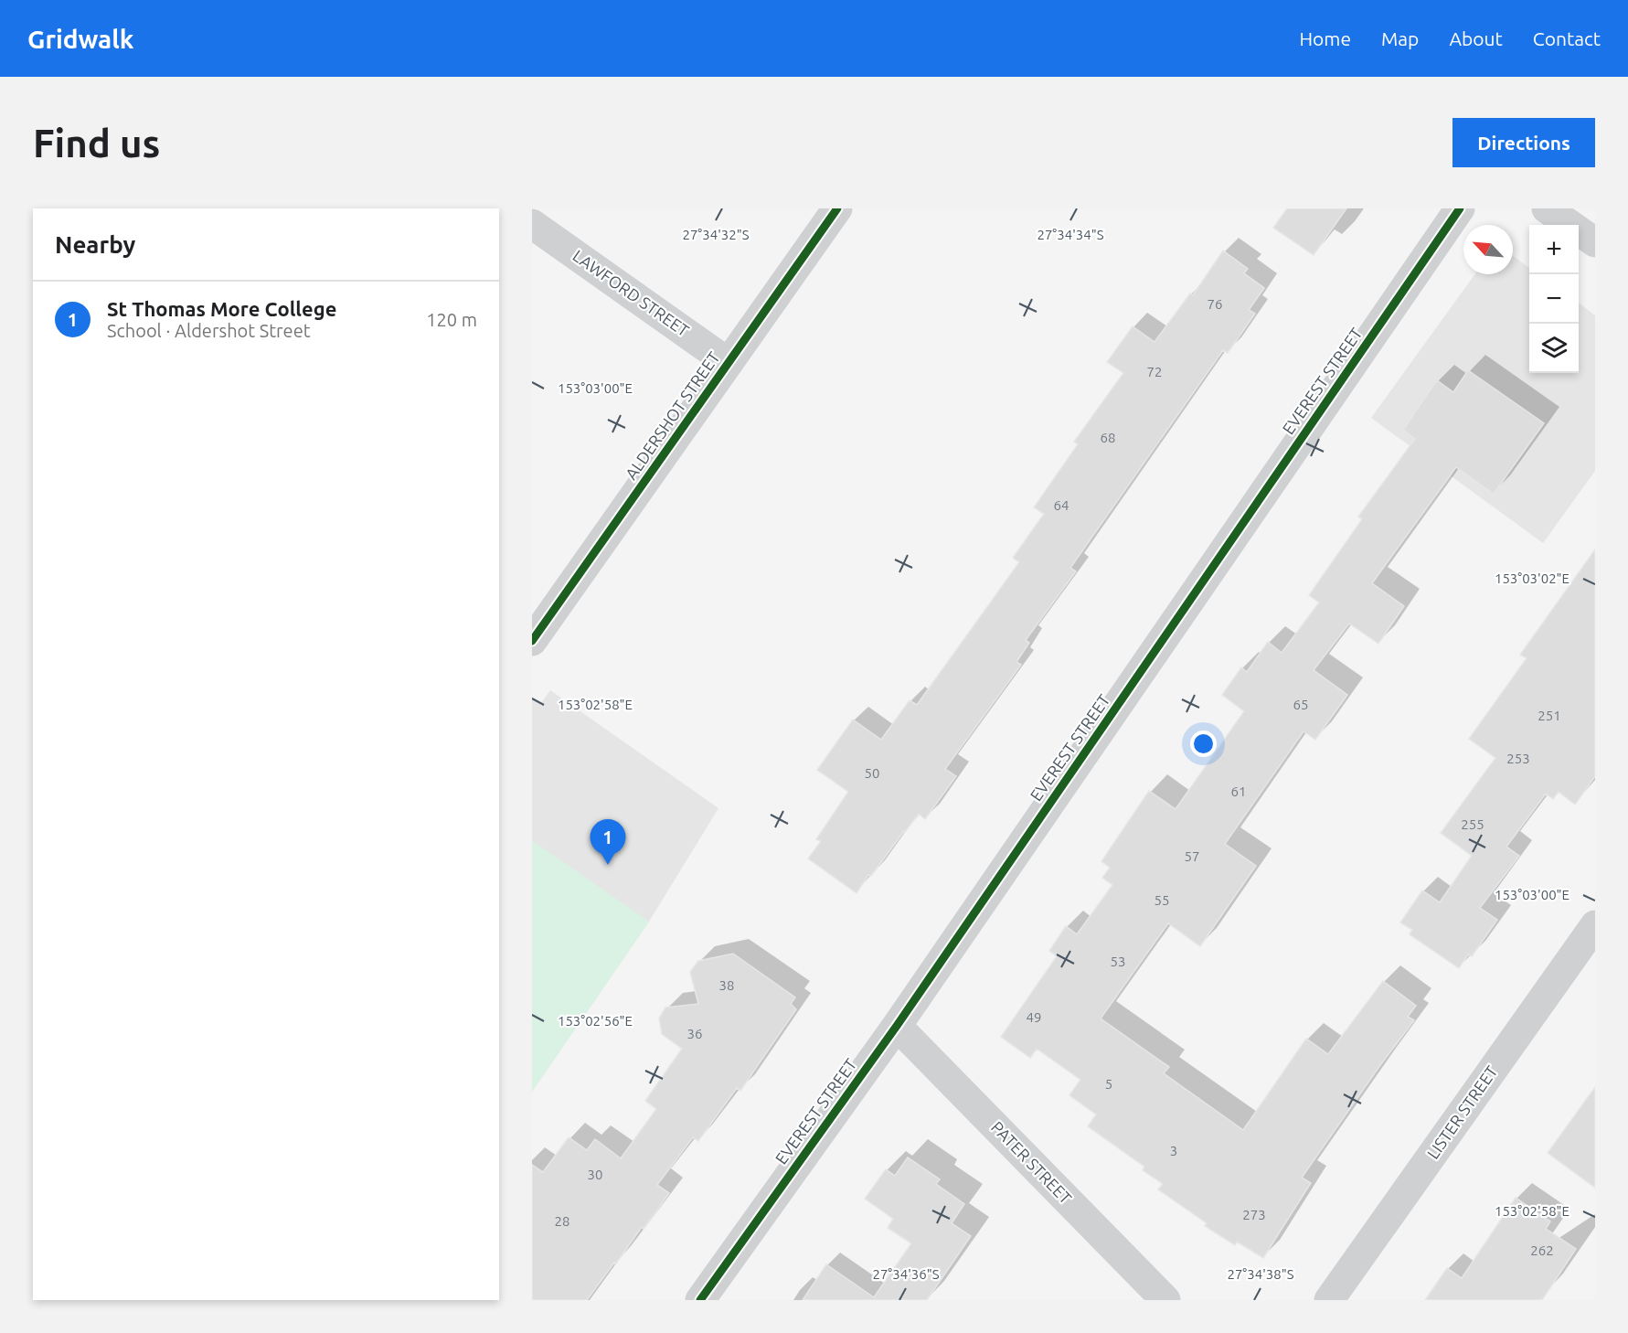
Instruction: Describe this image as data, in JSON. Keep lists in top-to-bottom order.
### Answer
{
  "streets": {
    "street": [
      "LAWFORD STREET",
      "EVEREST STREET",
      "ALDERSHOT STREET",
      "LISTER STREET",
      "PATER STREET"
    ]
  },
  "crossings": [
    ["LAWFORD STREET", "ALDERSHOT STREET"],
    ["EVEREST STREET", "PATER STREET"]
  ],
  "house_numbers": [
    "76",
    "72",
    "68",
    "64",
    "65",
    "251",
    "253",
    "50",
    "61",
    "255",
    "57",
    "55",
    "53",
    "38",
    "49",
    "36",
    "5",
    "3",
    "30",
    "273",
    "28",
    "262"
  ],
  "north": "top left",
  "page": {
    "header": "Gridwalk",
    "nav": [
      "Home",
      "Map",
      "About",
      "Contact"
    ],
    "buttons": "Directions",
    "title": "Find us",
    "heading": "Nearby",
    "map_buttons": ["+", "−"],
    "list": [
      {
        "mark": "1",
        "name": "St Thomas More College",
        "note": "School · Aldershot Street",
        "value": "120 m"
      }
    ],
    "pins": "1"
  },
  "coordinates": [
    "27°34'32\"S",
    "27°34'34\"S",
    "153°03'00\"E",
    "153°03'02\"E",
    "153°02'58\"E",
    "153°02'56\"E",
    "27°34'36\"S",
    "27°34'38\"S"
  ]
}
